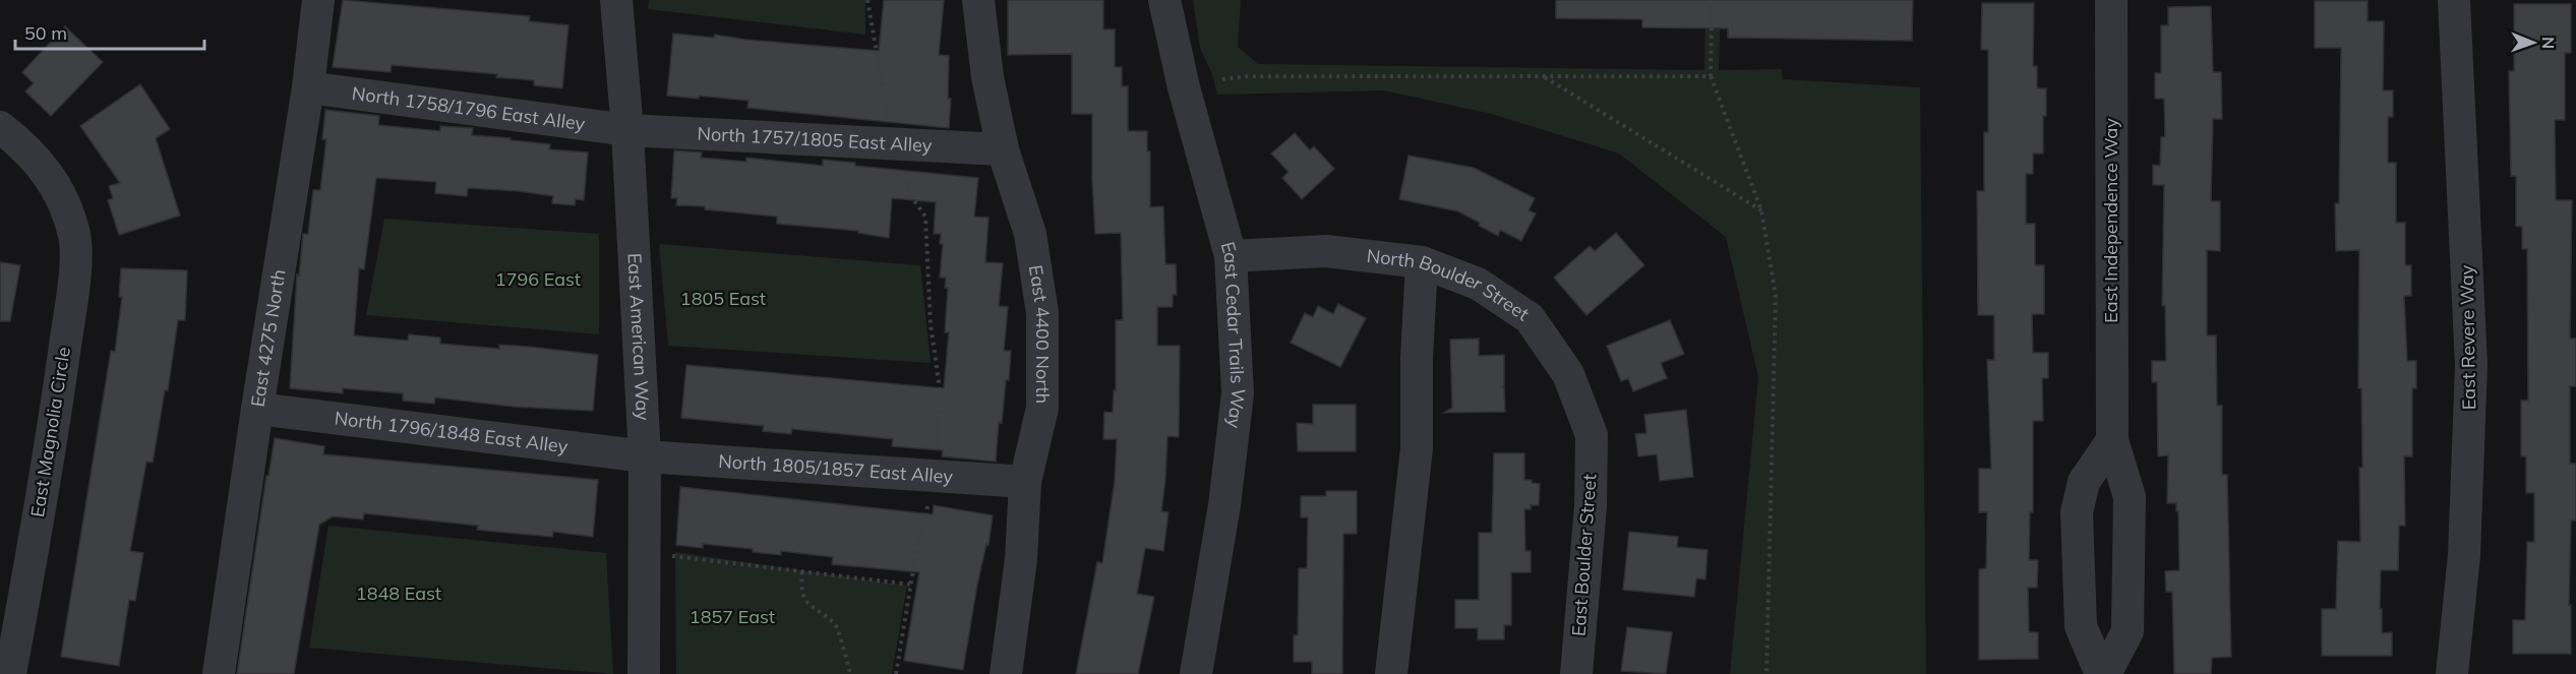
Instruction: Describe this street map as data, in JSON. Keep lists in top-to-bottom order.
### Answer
{
  "streets": {
    "street": [
      "North 1758/1796 East Alley",
      "North 1757/1805 East Alley",
      "East Independence Way",
      "North Boulder Street",
      "East Cedar Trails Way",
      "East 4400 North",
      "East 4275 North",
      "East American Way",
      "East Revere Way",
      "East Magnolia Circle",
      "North 1796/1848 East Alley",
      "North 1805/1857 East Alley",
      "East Boulder Street"
    ]
  },
  "crossings": [
    ["North 1758/1796 East Alley", "North 1757/1805 East Alley"],
    ["North 1758/1796 East Alley", "East 4275 North"],
    ["North 1758/1796 East Alley", "East American Way"],
    ["North 1757/1805 East Alley", "East 4400 North"],
    ["North 1757/1805 East Alley", "East American Way"],
    ["North Boulder Street", "East Cedar Trails Way"],
    ["North Boulder Street", "East Boulder Street"],
    ["East 4400 North", "North 1805/1857 East Alley"],
    ["East 4275 North", "North 1796/1848 East Alley"],
    ["East American Way", "North 1796/1848 East Alley"],
    ["East American Way", "North 1805/1857 East Alley"],
    ["North 1796/1848 East Alley", "North 1805/1857 East Alley"]
  ],
  "parks": [
    "1796 East",
    "1805 East",
    "1848 East",
    "1857 East"
  ],
  "scale_bar": "50 m",
  "north": "right"
}
